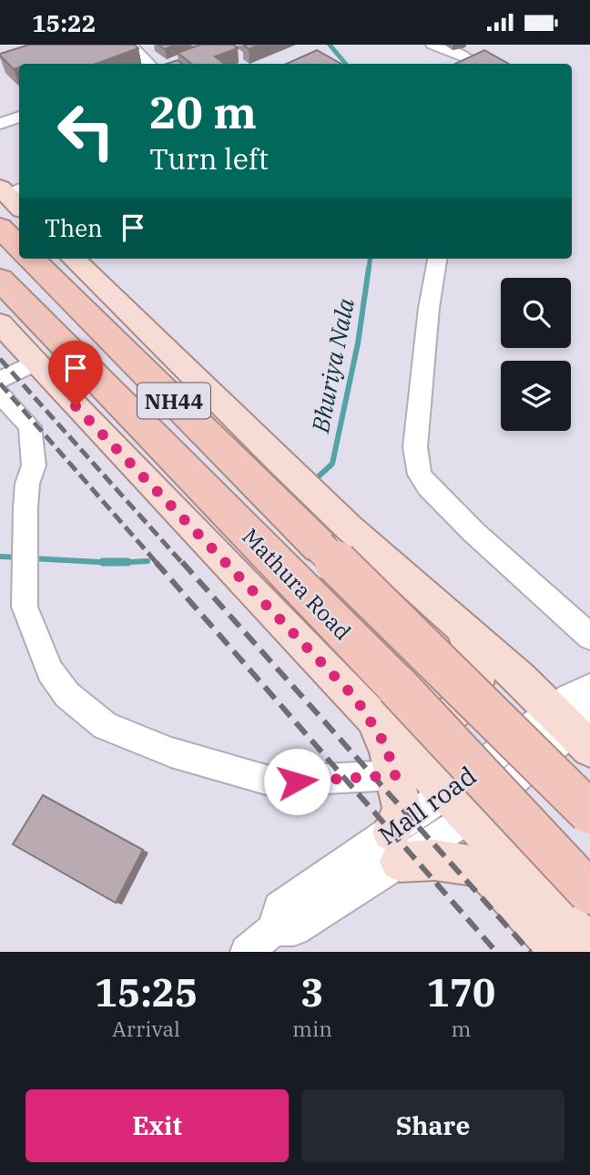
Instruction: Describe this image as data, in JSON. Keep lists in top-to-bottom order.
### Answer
{
  "streets": {
    "highway": ["NH44", "Mathura Road"],
    "street": ["Mall road"]
  },
  "water": ["Bhuriya Nala"],
  "page": {
    "status": "15:22",
    "turn": ["20 m", "Turn left"],
    "then": "Then",
    "eta": [
      "15:25",
      "Arrival",
      "3",
      "min",
      "170",
      "m"
    ],
    "buttons": ["Exit", "Share"]
  }
}
